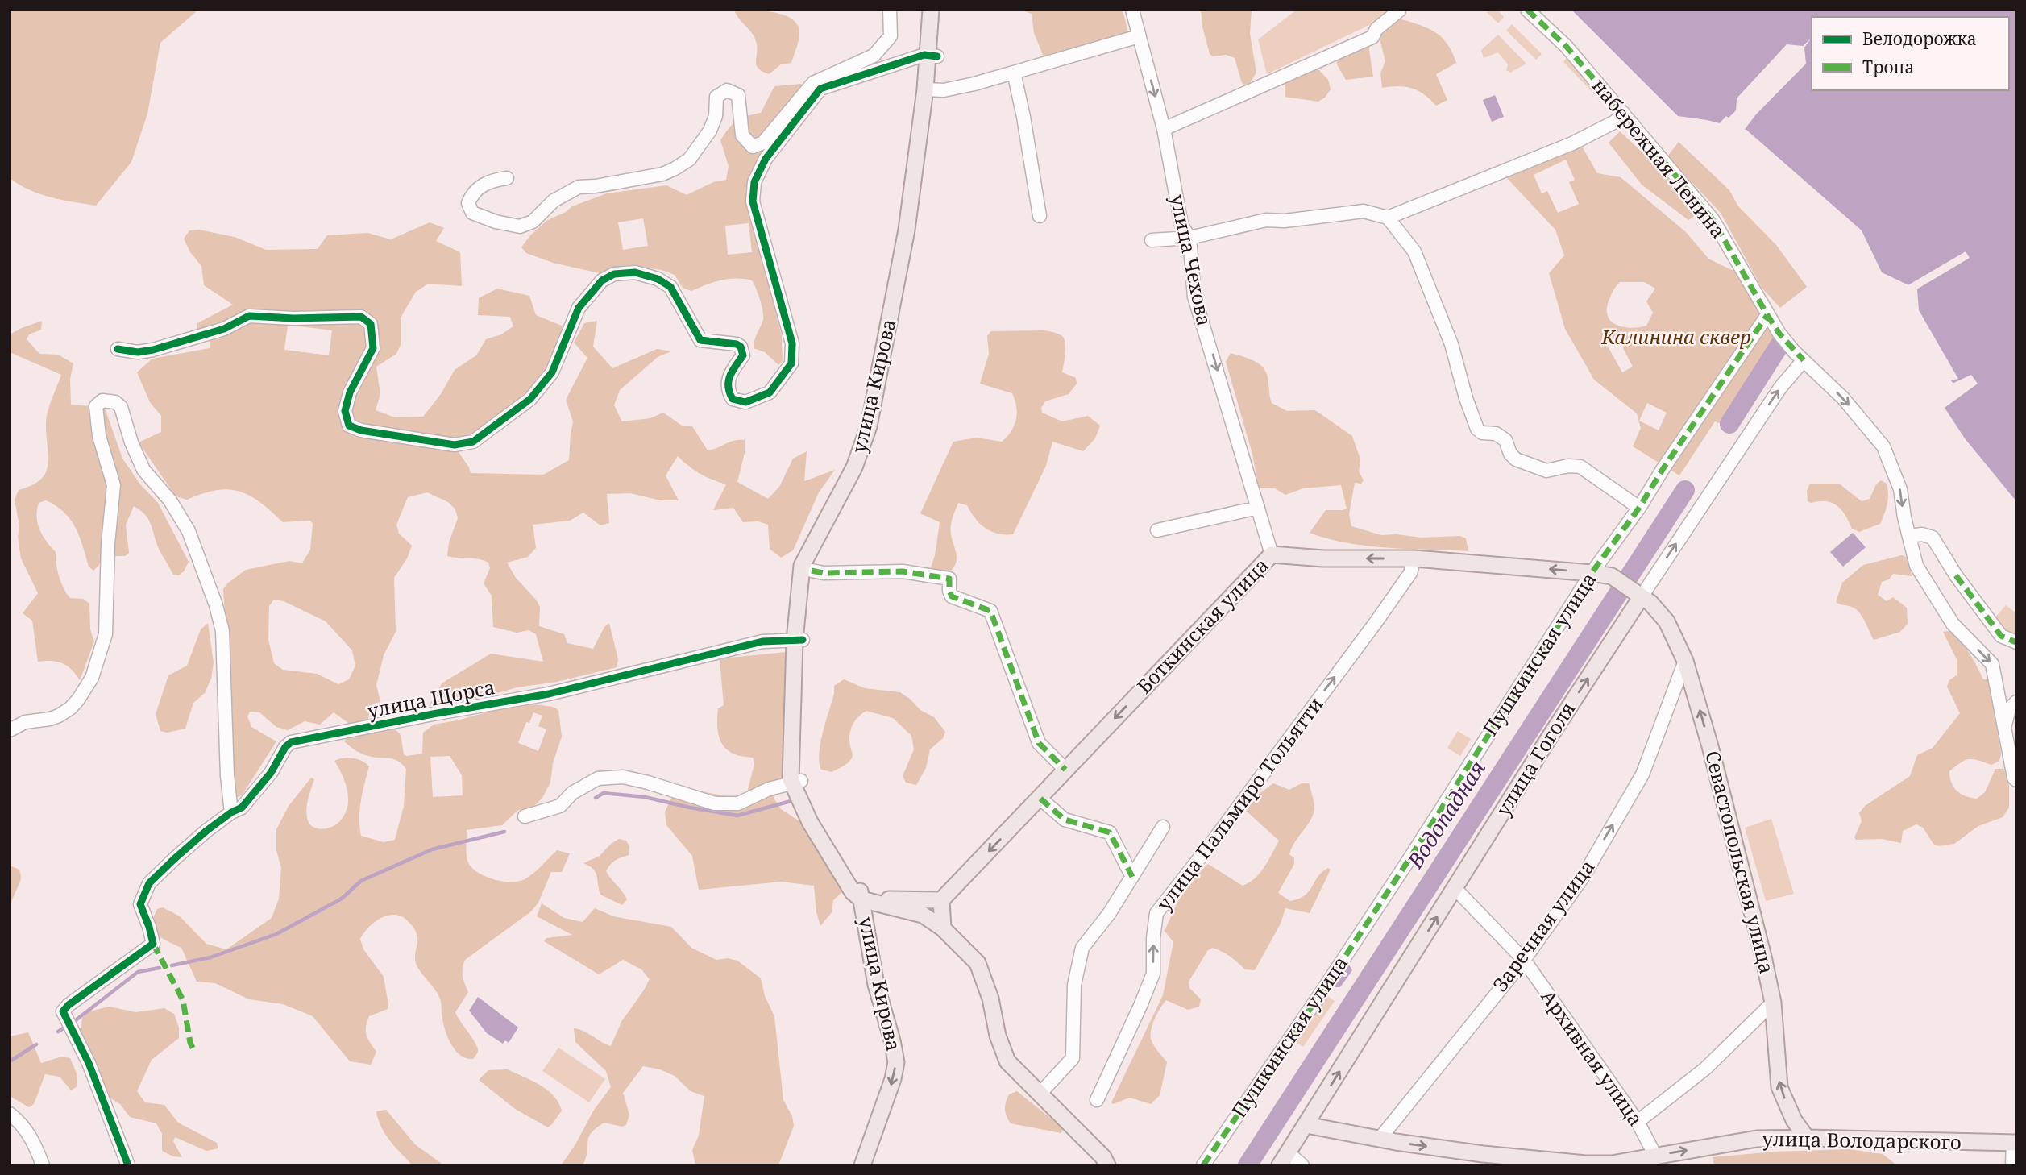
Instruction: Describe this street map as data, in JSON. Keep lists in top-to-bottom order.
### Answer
{
  "streets": {
    "main road": [
      "улица Кирова",
      "Боткинская улица",
      "улица Гоголя",
      "Севастопольская улица",
      "улица Володарского"
    ],
    "street": [
      "набережная Ленина",
      "улица Чехова",
      "Пушкинская улица",
      "улица Щорса",
      "улица Пальмиро Тольятти",
      "Заречная улица",
      "Архивная улица"
    ]
  },
  "crossings": [
    ["набережная Ленина", "Пушкинская улица"],
    ["набережная Ленина", "улица Гоголя"],
    ["улица Чехова", "Боткинская улица"],
    ["улица Кирова", "улица Щорса"],
    ["Боткинская улица", "Пушкинская улица"],
    ["Боткинская улица", "улица Пальмиро Тольятти"],
    ["Боткинская улица", "Севастопольская улица"],
    ["улица Гоголя", "Севастопольская улица"],
    ["улица Гоголя", "Архивная улица"],
    ["улица Гоголя", "улица Володарского"],
    ["Севастопольская улица", "Заречная улица"],
    ["Севастопольская улица", "улица Володарского"],
    ["Заречная улица", "Архивная улица"],
    ["Заречная улица", "улица Володарского"],
    ["Архивная улица", "улица Володарского"]
  ],
  "one_way": [
    "набережная Ленина",
    "улица Чехова",
    "Боткинская улица",
    "улица Гоголя",
    "Севастопольская улица",
    "Заречная улица",
    "улица Володарского"
  ],
  "water": ["Водопадная"],
  "parks": ["Калинина сквер"],
  "legend": ["Велодорожка", "Тропа"]
}
